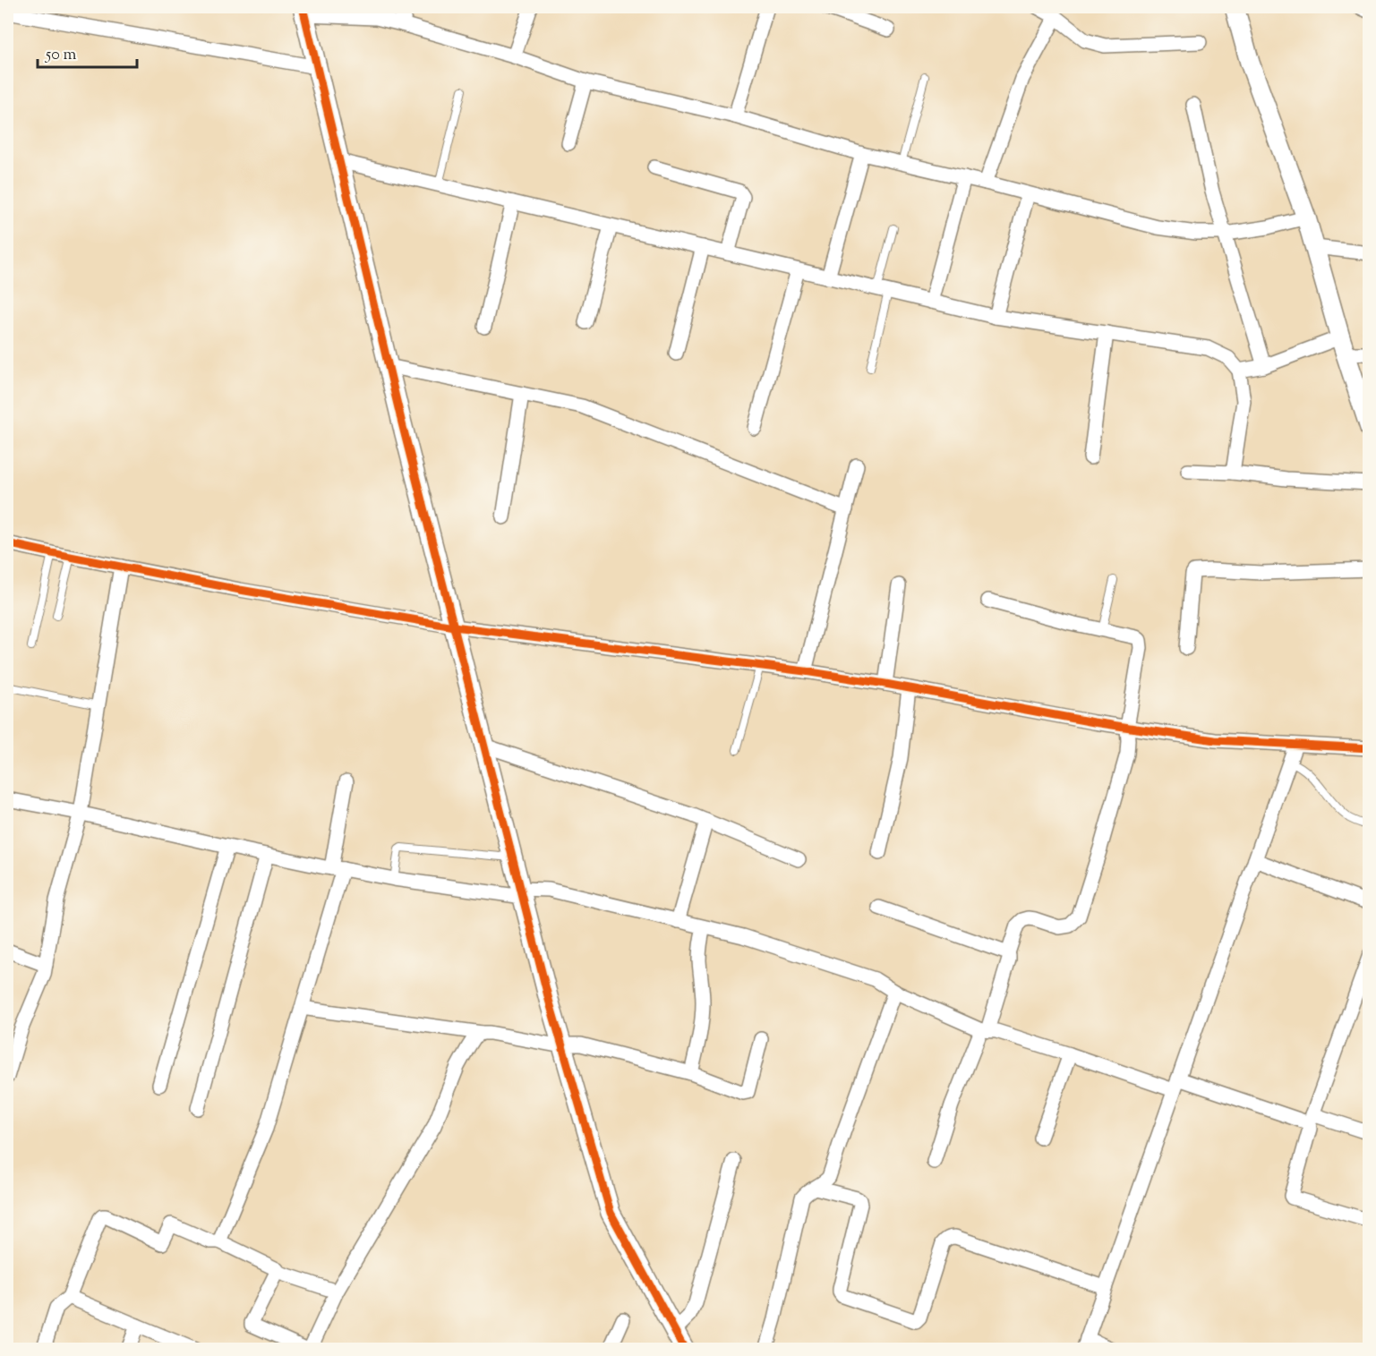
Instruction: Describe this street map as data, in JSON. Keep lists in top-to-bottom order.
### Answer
{
  "scale_bar": "50 m"
}
